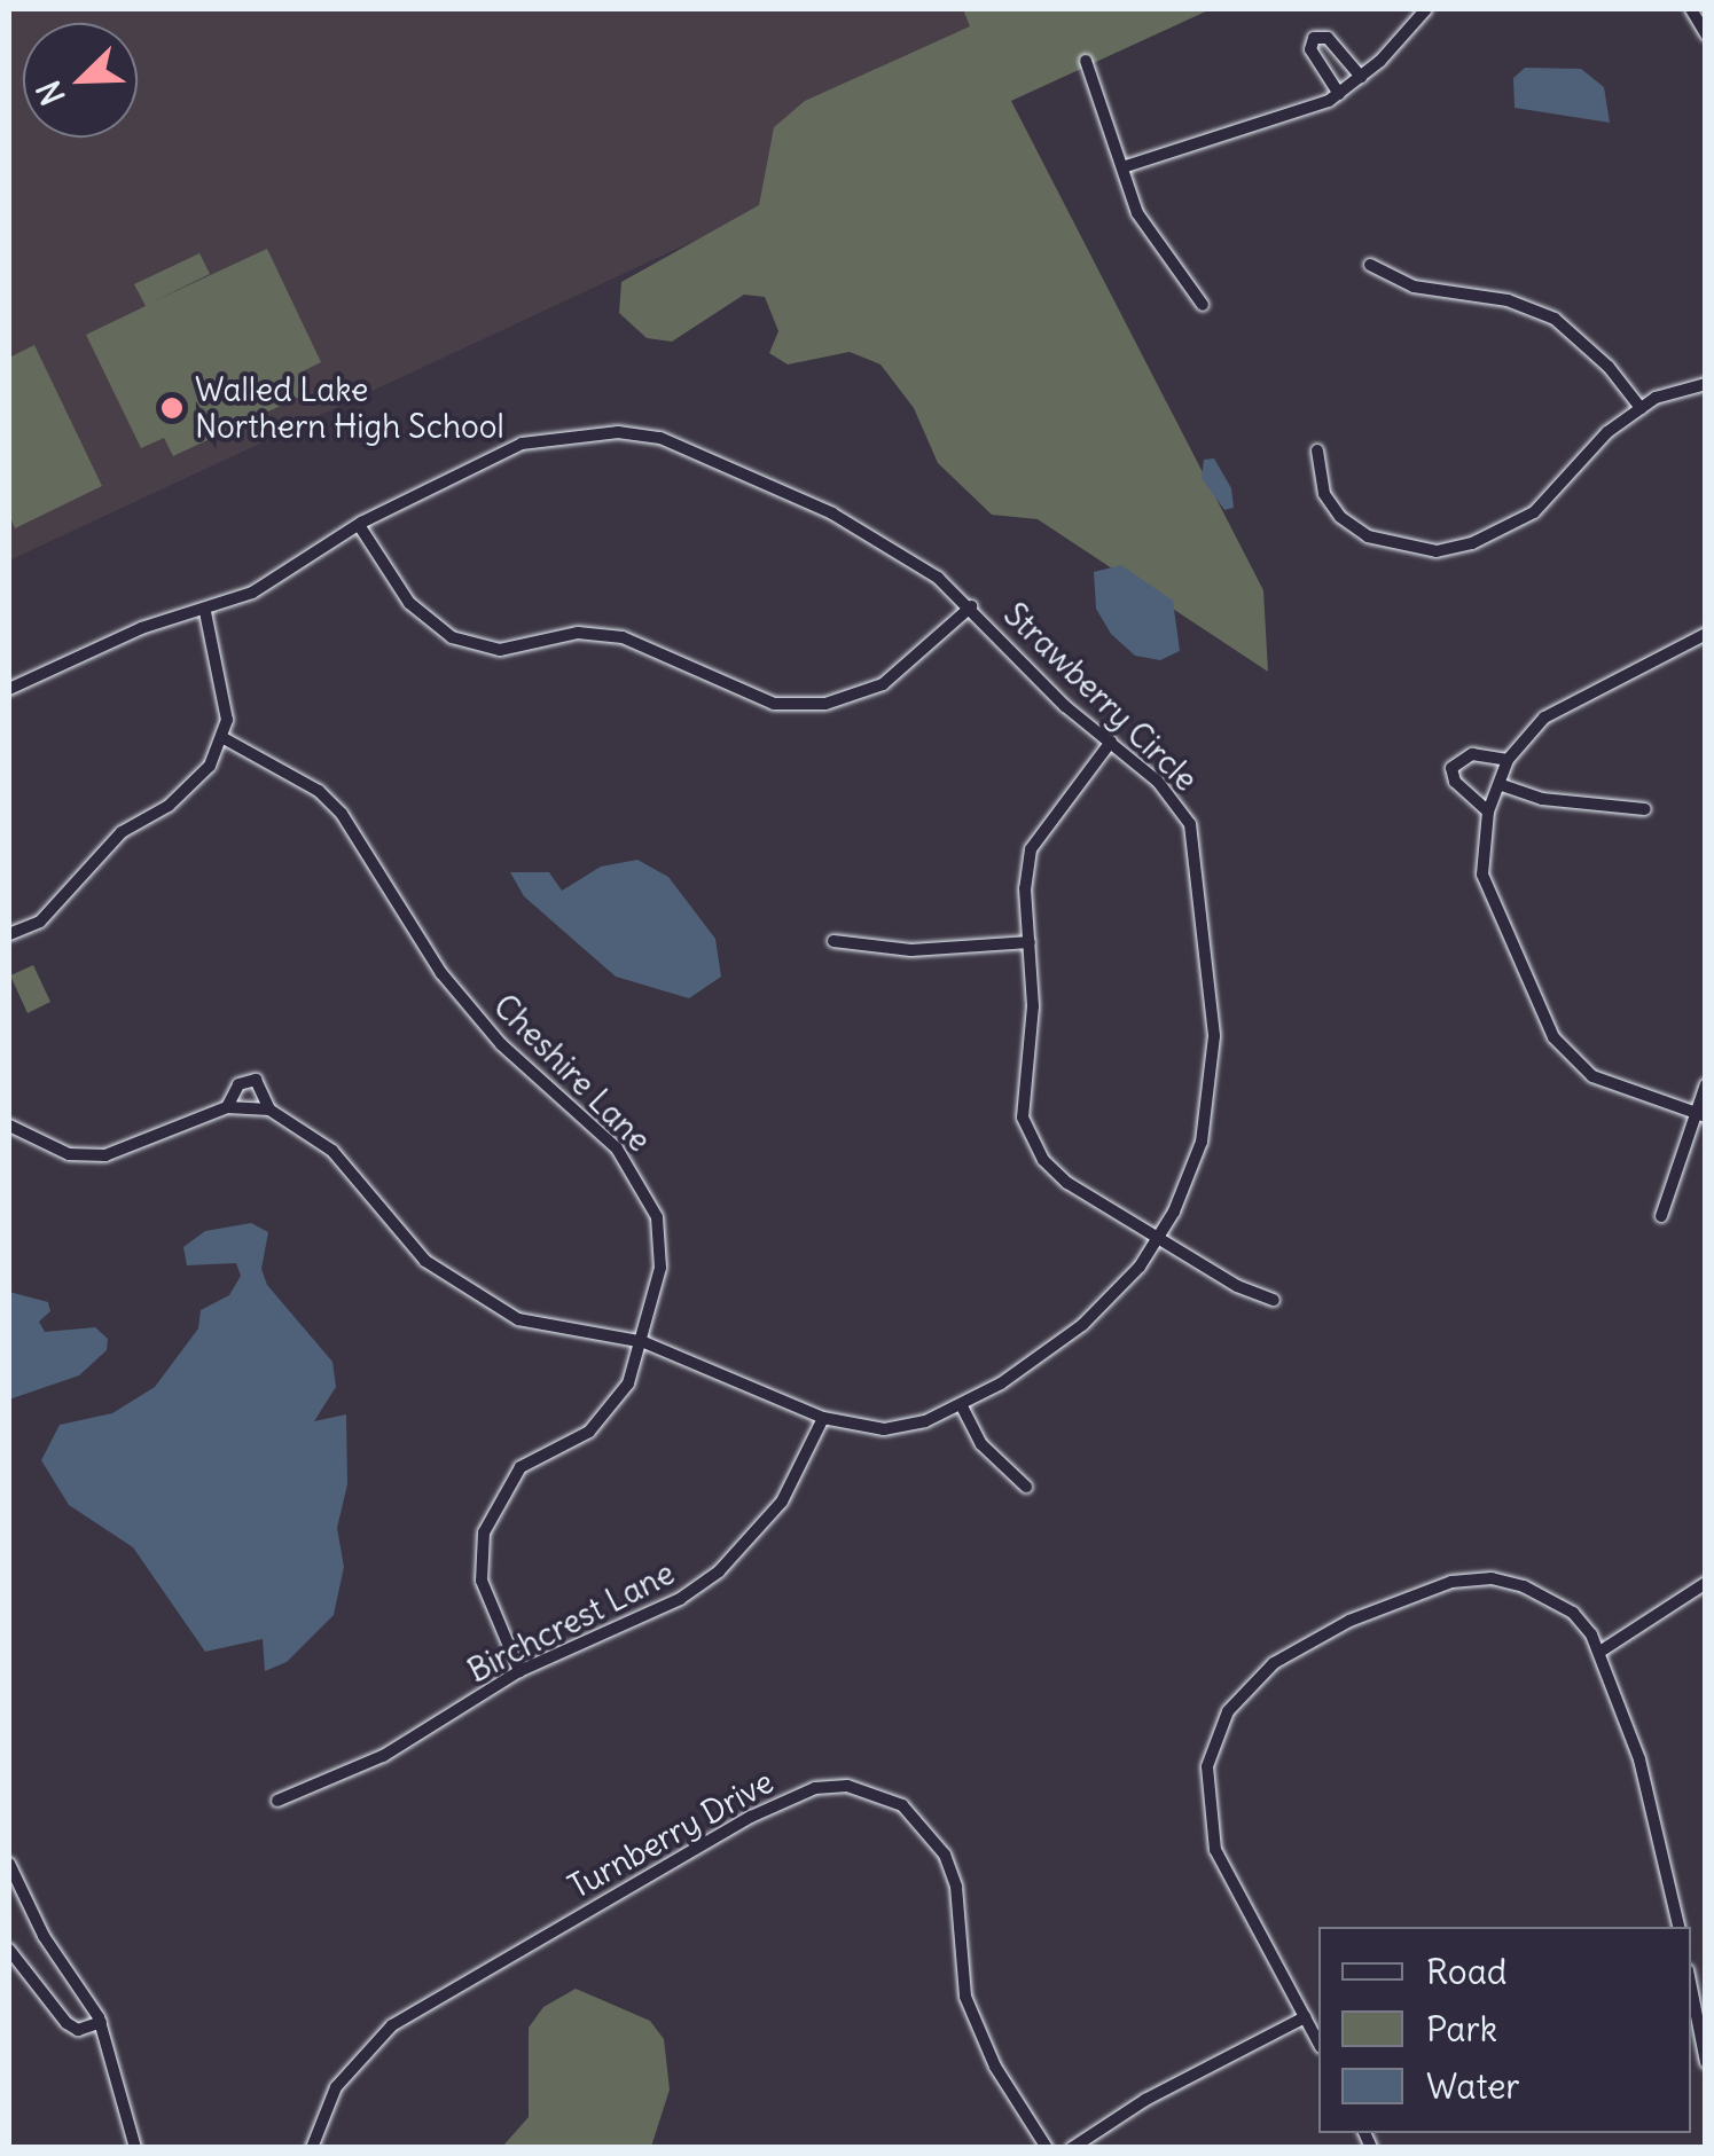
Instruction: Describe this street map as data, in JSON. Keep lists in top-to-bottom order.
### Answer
{
  "streets": {
    "street": [
      "Strawberry Circle",
      "Cheshire Lane",
      "Birchcrest Lane",
      "Turnberry Drive"
    ]
  },
  "crossings": [
    ["Strawberry Circle", "Cheshire Lane"],
    ["Strawberry Circle", "Birchcrest Lane"],
    ["Cheshire Lane", "Birchcrest Lane"]
  ],
  "places": ["Walled Lake Northern High School"],
  "legend": ["Road", "Park", "Water"],
  "north": "bottom left"
}
